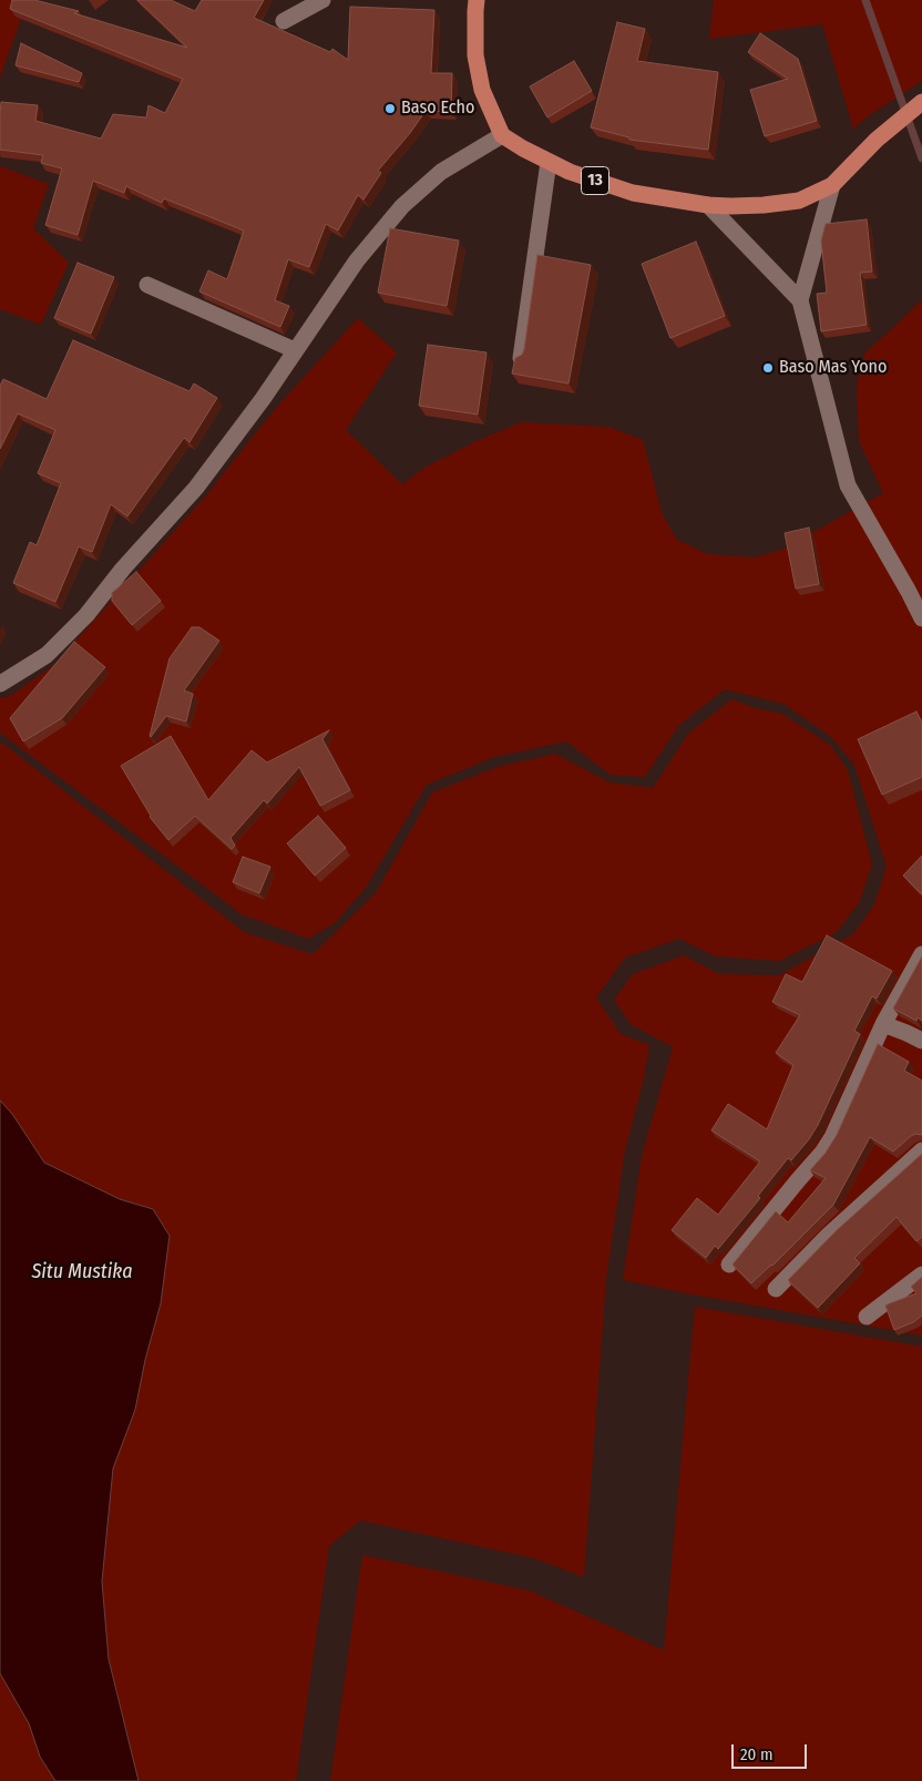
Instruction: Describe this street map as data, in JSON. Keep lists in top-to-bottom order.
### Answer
{
  "streets": {
    "highway": ["13"]
  },
  "water": ["Situ Mustika"],
  "places": ["Baso Echo", "Baso Mas Yono"],
  "scale_bar": "20 m"
}
